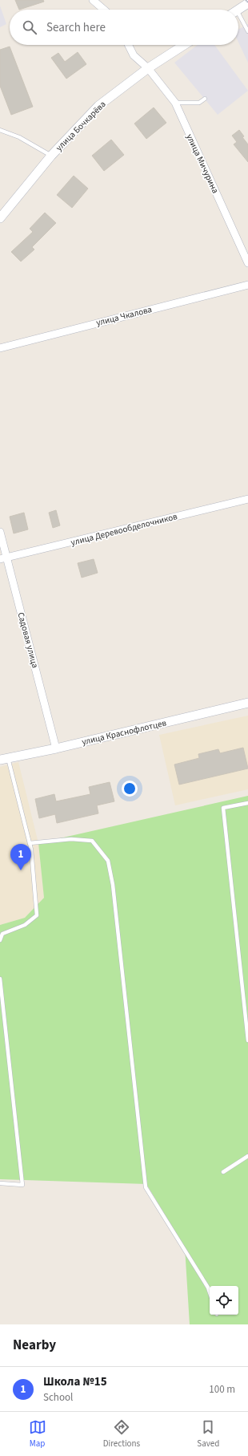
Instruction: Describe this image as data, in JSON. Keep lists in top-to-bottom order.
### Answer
{
  "streets": {
    "street": [
      "улица Бочкарёва",
      "улица Мичурина",
      "улица Чкалова",
      "улица Деревообделочников",
      "Садовая улица",
      "улица Краснофлотцев"
    ]
  },
  "crossings": [
    ["улица Бочкарёва", "улица Мичурина"],
    ["улица Деревообделочников", "Садовая улица"],
    ["Садовая улица", "улица Краснофлотцев"]
  ],
  "page": {
    "search": "Search here",
    "pins": "1",
    "heading": "Nearby",
    "list": [
      {
        "mark": "1",
        "name": "Школа №15",
        "note": "School",
        "value": "100 m"
      }
    ],
    "nav": ["Map", "Directions", "Saved"]
  }
}
